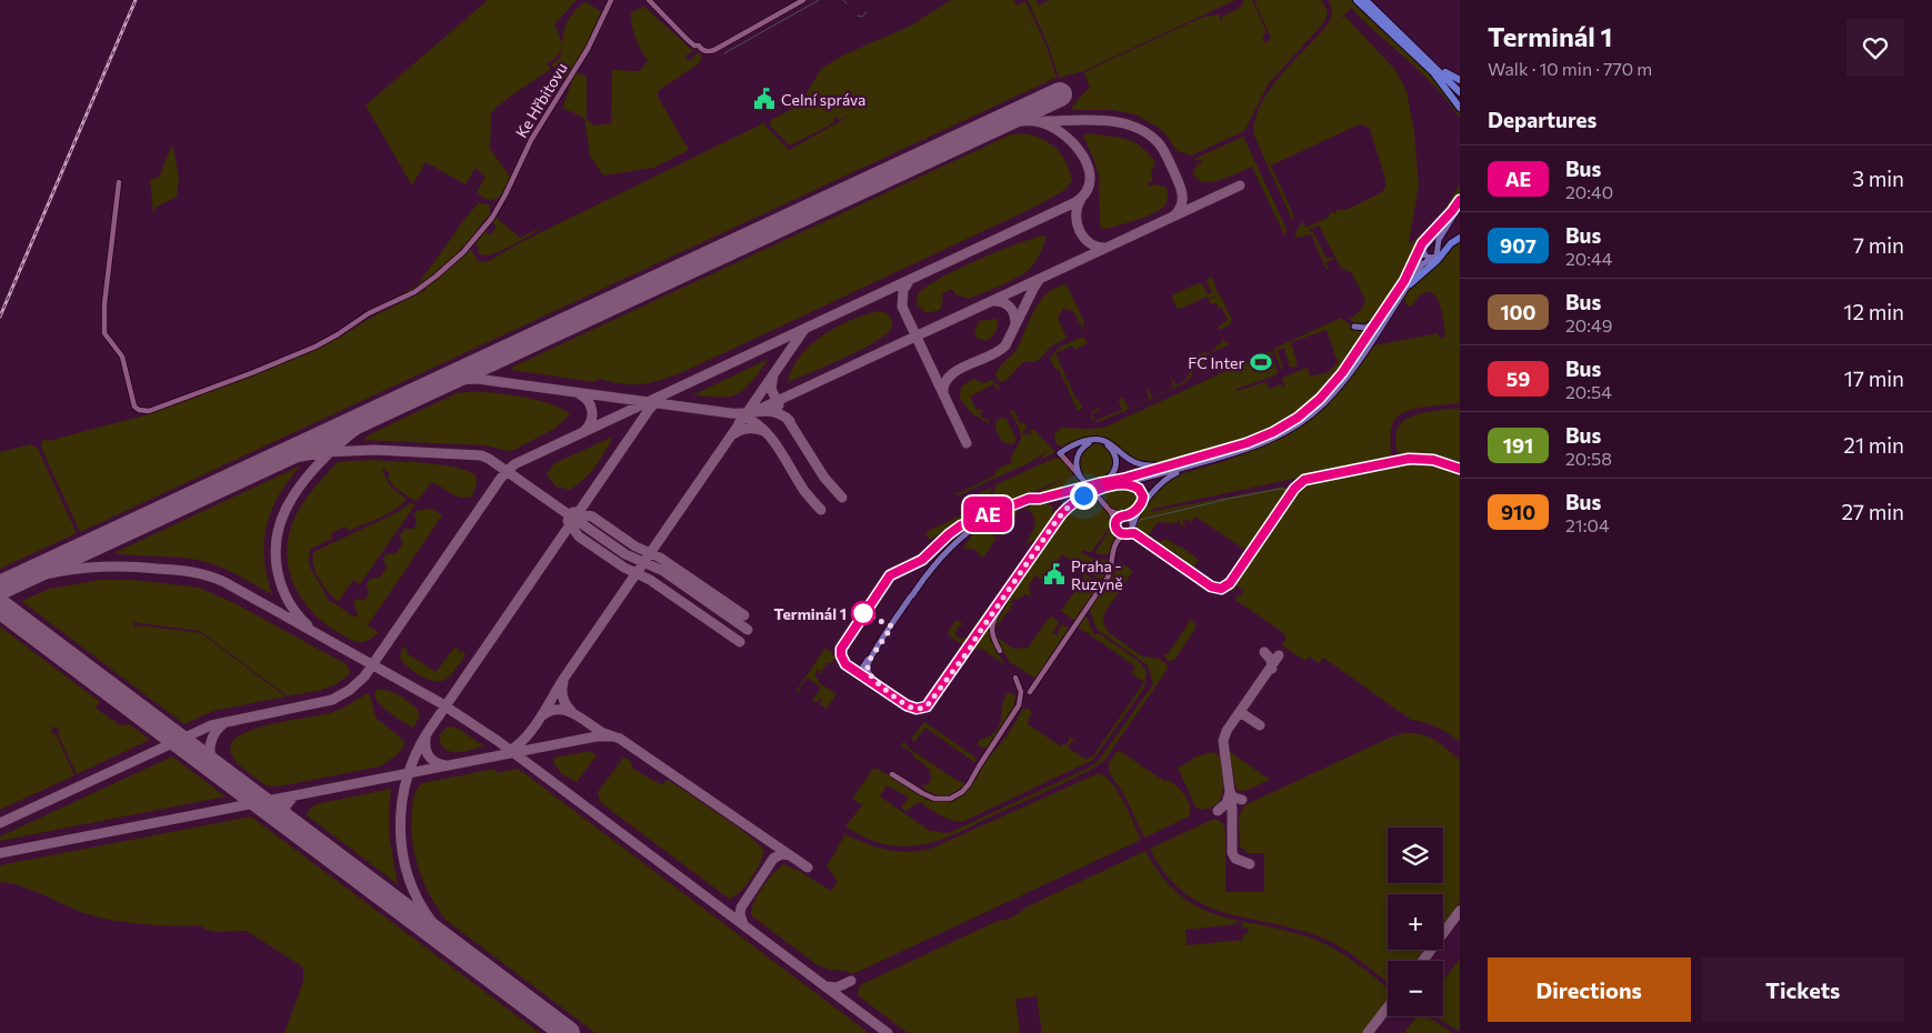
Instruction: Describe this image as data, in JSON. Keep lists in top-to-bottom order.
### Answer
{
  "streets": {
    "street": ["Ke Hřbitovu"]
  },
  "places": {
    "public building": ["Celní správa", "Praha - Ruzyně"],
    "sports": ["FC Inter"],
    "other": ["Terminál 1"]
  },
  "lines": ["bus line AE"],
  "page": {
    "on_map": "AE",
    "heading": [
      ["Terminál 1", "Walk · 10 min · 770 m"],
      "Departures"
    ],
    "list": [
      {
        "mark": "AE",
        "name": "Bus",
        "note": "20:40",
        "value": "3 min"
      },
      {
        "mark": "907",
        "name": "Bus",
        "note": "20:44",
        "value": "7 min"
      },
      {
        "mark": "100",
        "name": "Bus",
        "note": "20:49",
        "value": "12 min"
      },
      {
        "mark": "59",
        "name": "Bus",
        "note": "20:54",
        "value": "17 min"
      },
      {
        "mark": "191",
        "name": "Bus",
        "note": "20:58",
        "value": "21 min"
      },
      {
        "mark": "910",
        "name": "Bus",
        "note": "21:04",
        "value": "27 min"
      }
    ],
    "map_buttons": ["+", "−"],
    "buttons": ["Directions", "Tickets"]
  }
}
